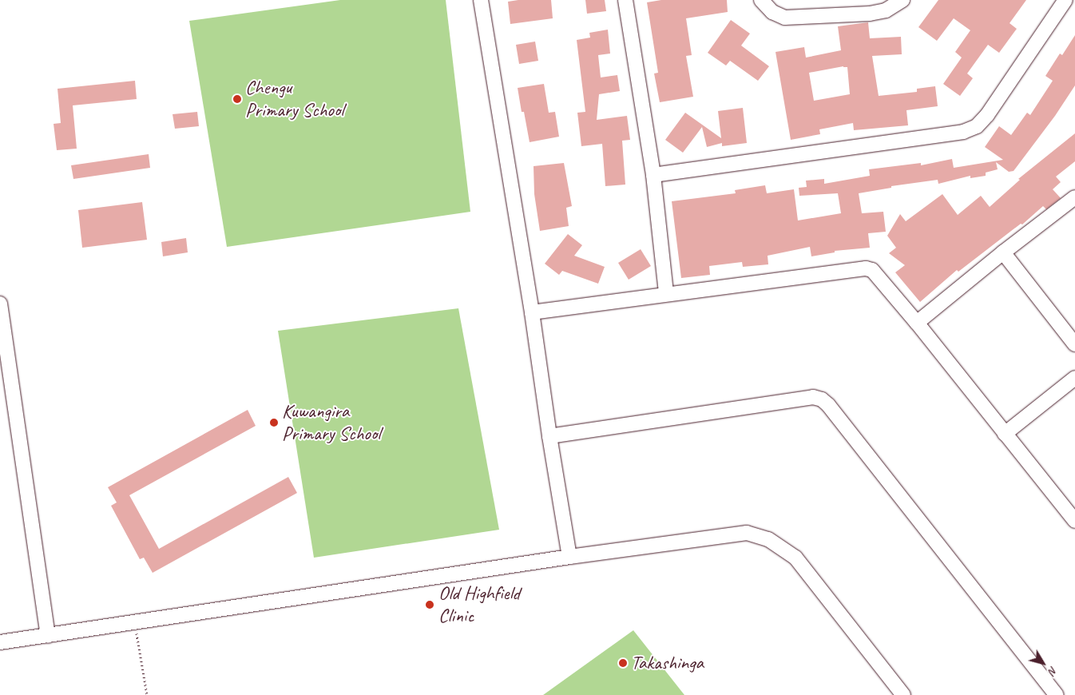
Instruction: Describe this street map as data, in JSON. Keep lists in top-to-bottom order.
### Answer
{
  "places": [
    "Chengu Primary School",
    "Kuwangira Primary School",
    "Old Highfield Clinic",
    "Takashinga"
  ],
  "north": "bottom right"
}
